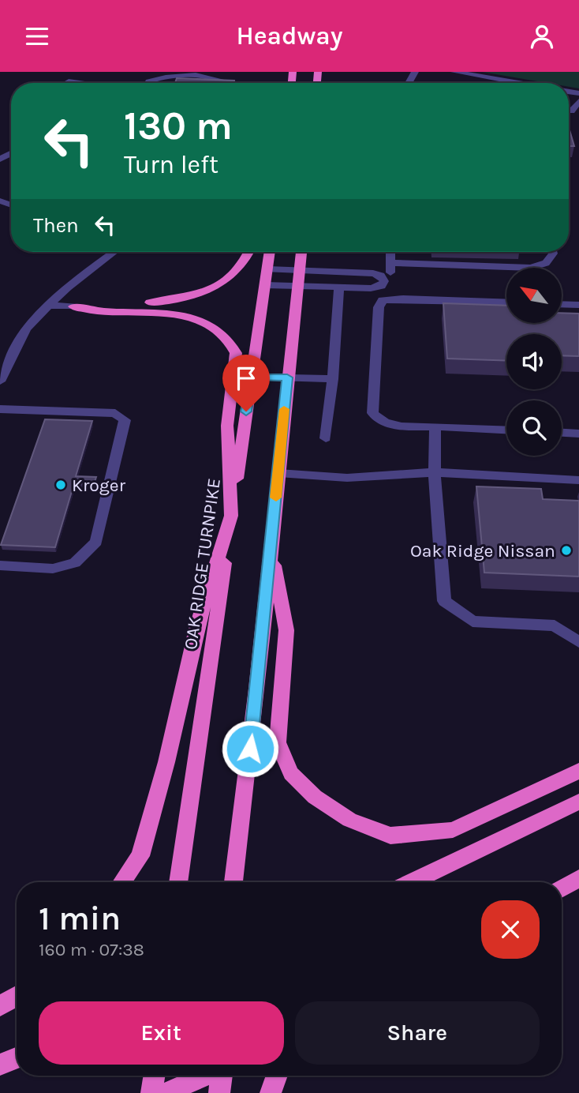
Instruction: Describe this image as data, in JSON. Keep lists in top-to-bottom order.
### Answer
{
  "streets": {
    "highway": ["OAK RIDGE TURNPIKE"]
  },
  "places": ["Kroger", "Oak Ridge Nissan"],
  "north": "top left",
  "page": {
    "header": "Headway",
    "turn": ["130 m", "Turn left"],
    "then": "Then",
    "heading": ["1 min", "160 m · 07:38"],
    "buttons": ["Exit", "Share"]
  }
}
